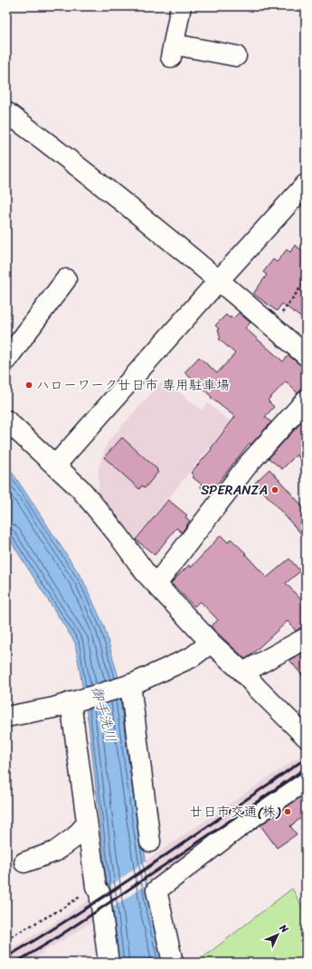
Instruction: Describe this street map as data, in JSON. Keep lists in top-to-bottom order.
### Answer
{
  "water": ["御手洗川"],
  "places": ["ハローワーク廿日市 専用駐車場", "SPERANZA", "廿日市交通(株)"],
  "north": "top right"
}
